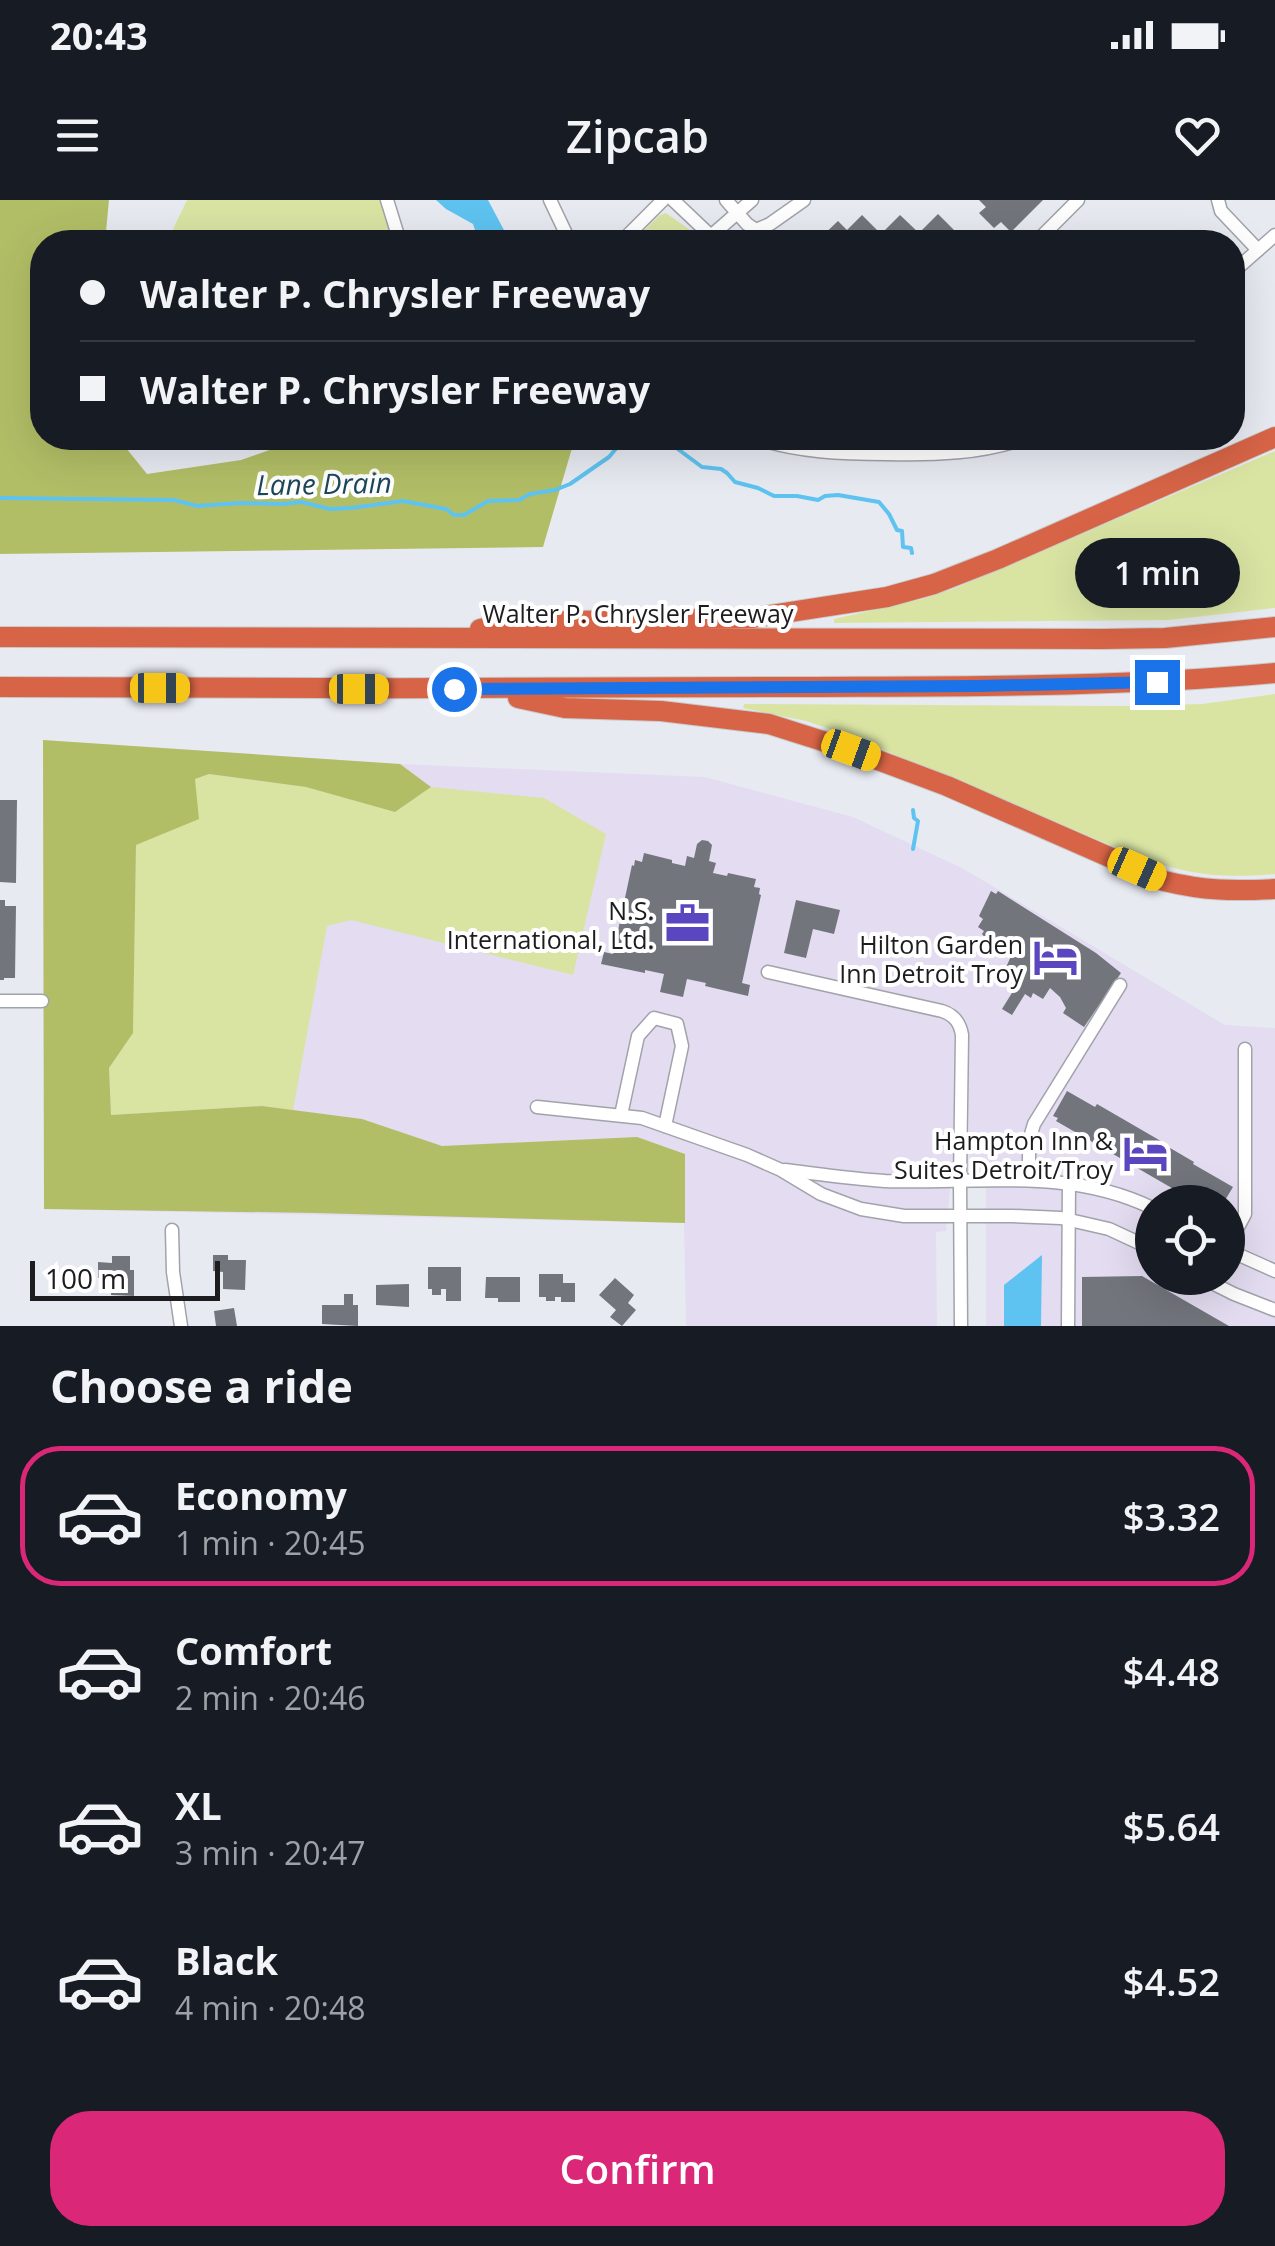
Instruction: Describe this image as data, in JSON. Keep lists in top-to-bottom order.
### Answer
{
  "streets": {
    "highway": ["Walter P. Chrysler Freeway"]
  },
  "water": ["Lane Drain"],
  "places": {
    "office": ["N.S. International, Ltd."],
    "hotel": ["Hilton Garden Inn Detroit Troy", "Hampton Inn & Suites Detroit/Troy"]
  },
  "scale_bar": "100 m",
  "page": {
    "status": "20:43",
    "header": "Zipcab",
    "banner": ["Walter P. Chrysler Freeway", "Walter P. Chrysler Freeway"],
    "bubble": "1 min",
    "scale": "100 m",
    "heading": "Choose a ride",
    "list": [
      {
        "name": "Economy",
        "note": "1 min · 20:45",
        "value": "$3.32"
      },
      {
        "name": "Comfort",
        "note": "2 min · 20:46",
        "value": "$4.48"
      },
      {
        "name": "XL",
        "note": "3 min · 20:47",
        "value": "$5.64"
      },
      {
        "name": "Black",
        "note": "4 min · 20:48",
        "value": "$4.52"
      }
    ],
    "buttons": "Confirm"
  }
}
